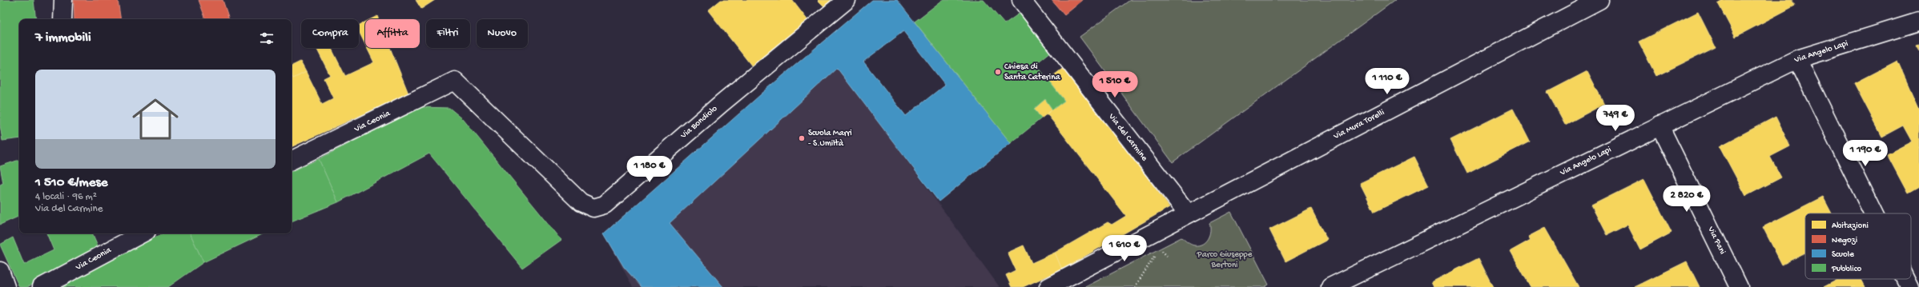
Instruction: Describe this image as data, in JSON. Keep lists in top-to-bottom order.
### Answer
{
  "streets": {
    "street": [
      "Via Angelo Lapi",
      "Via Ceonia",
      "Via Bondiolo",
      "Via Mura Torelli",
      "Via del Carmine",
      "Via Pani"
    ]
  },
  "crossings": [
    ["Via Angelo Lapi", "Via Pani"],
    ["Via Ceonia", "Via Bondiolo"],
    ["Via Mura Torelli", "Via del Carmine"]
  ],
  "parks": ["Parco Giuseppe Bertoni"],
  "places": ["Chiesa di Santa Caterina", "Scuola Marri - S.Umiltà"],
  "legend": [
    "Abitazioni",
    "Negozi",
    "Scuole",
    "Pubblico"
  ],
  "page": {
    "chip": [
      "Compra",
      "Affitta",
      "Filtri",
      "Nuovo"
    ],
    "heading": "7 immobili",
    "list": [
      {
        "name": "1 510 €/mese",
        "note": "4 locali · 96 m² · Via del Carmine"
      }
    ],
    "price": [
      "1 110 €",
      "1 510 €",
      "749 €",
      "1 190 €",
      "1 180 €",
      "2 820 €",
      "1 610 €"
    ]
  }
}
